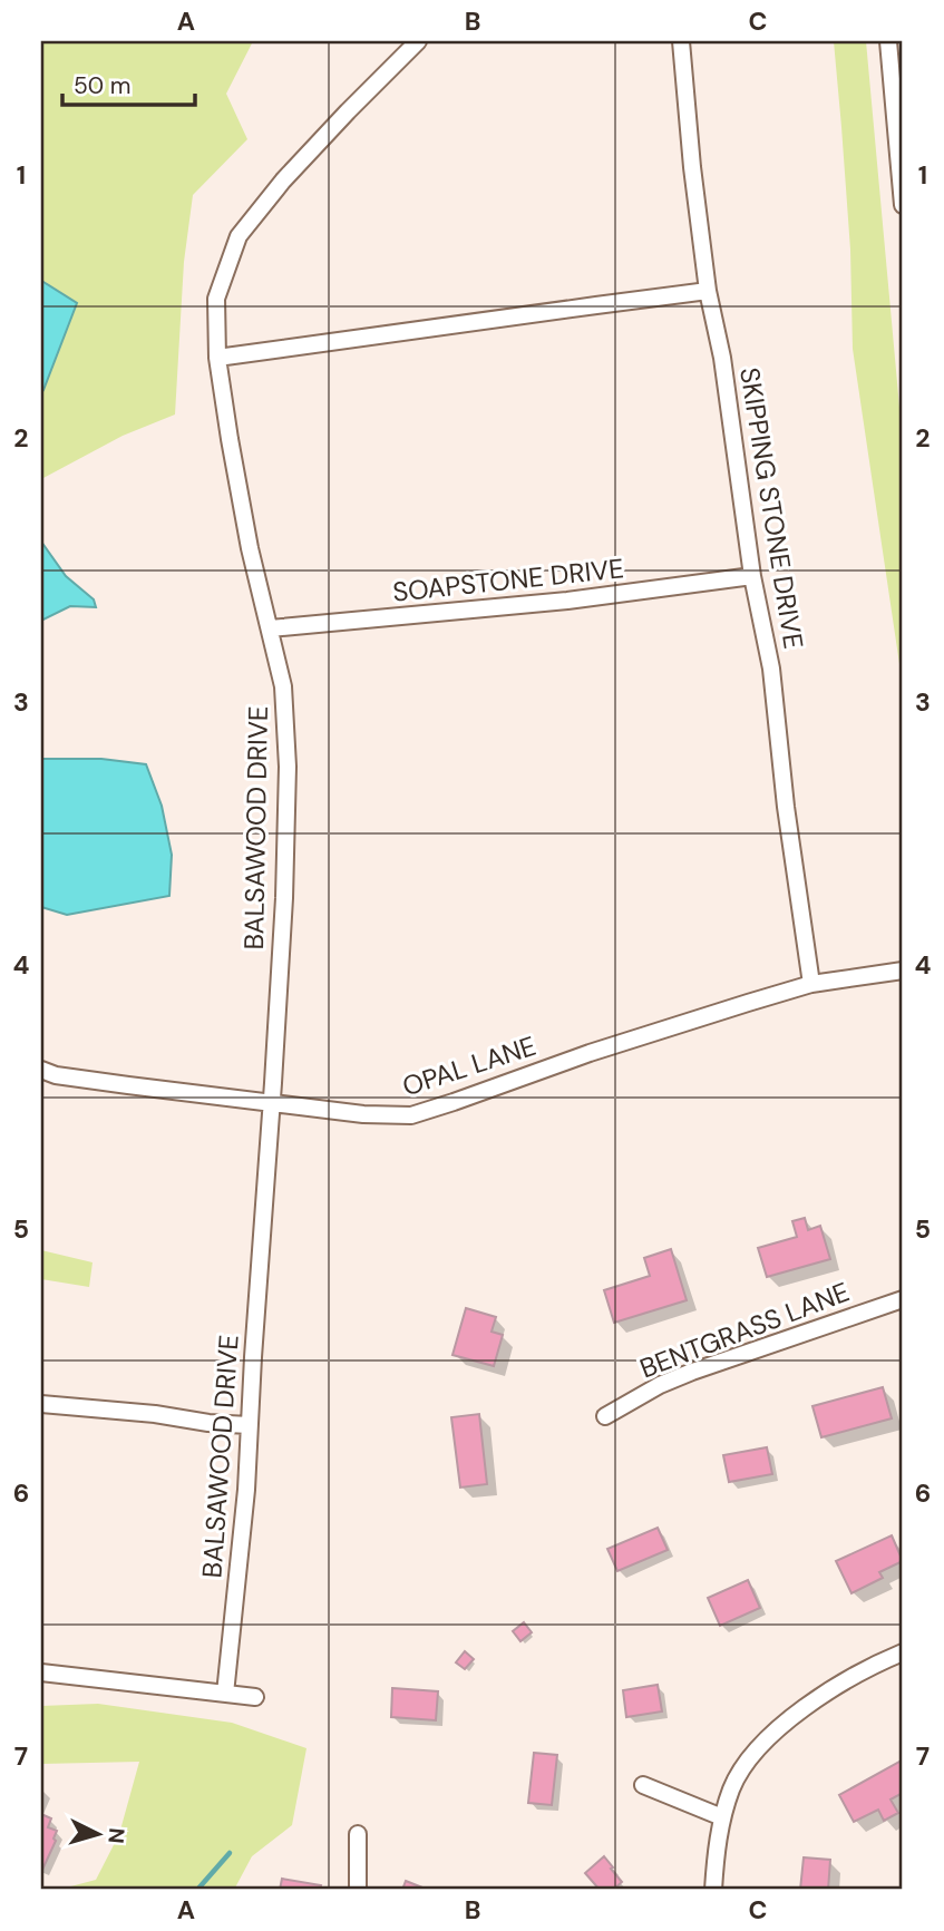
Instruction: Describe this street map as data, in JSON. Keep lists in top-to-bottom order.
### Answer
{
  "streets": {
    "street": [
      "SKIPPING STONE DRIVE",
      "SOAPSTONE DRIVE",
      "BALSAWOOD DRIVE",
      "OPAL LANE",
      "BENTGRASS LANE"
    ]
  },
  "crossings": [
    ["SKIPPING STONE DRIVE", "SOAPSTONE DRIVE"],
    ["SKIPPING STONE DRIVE", "OPAL LANE"],
    ["SOAPSTONE DRIVE", "BALSAWOOD DRIVE"],
    ["BALSAWOOD DRIVE", "OPAL LANE"]
  ],
  "scale_bar": "50 m",
  "north": "right",
  "grid": {
    "columns": ["A", "B", "C"],
    "rows": [
      "1",
      "2",
      "3",
      "4",
      "5",
      "6",
      "7"
    ]
  }
}
